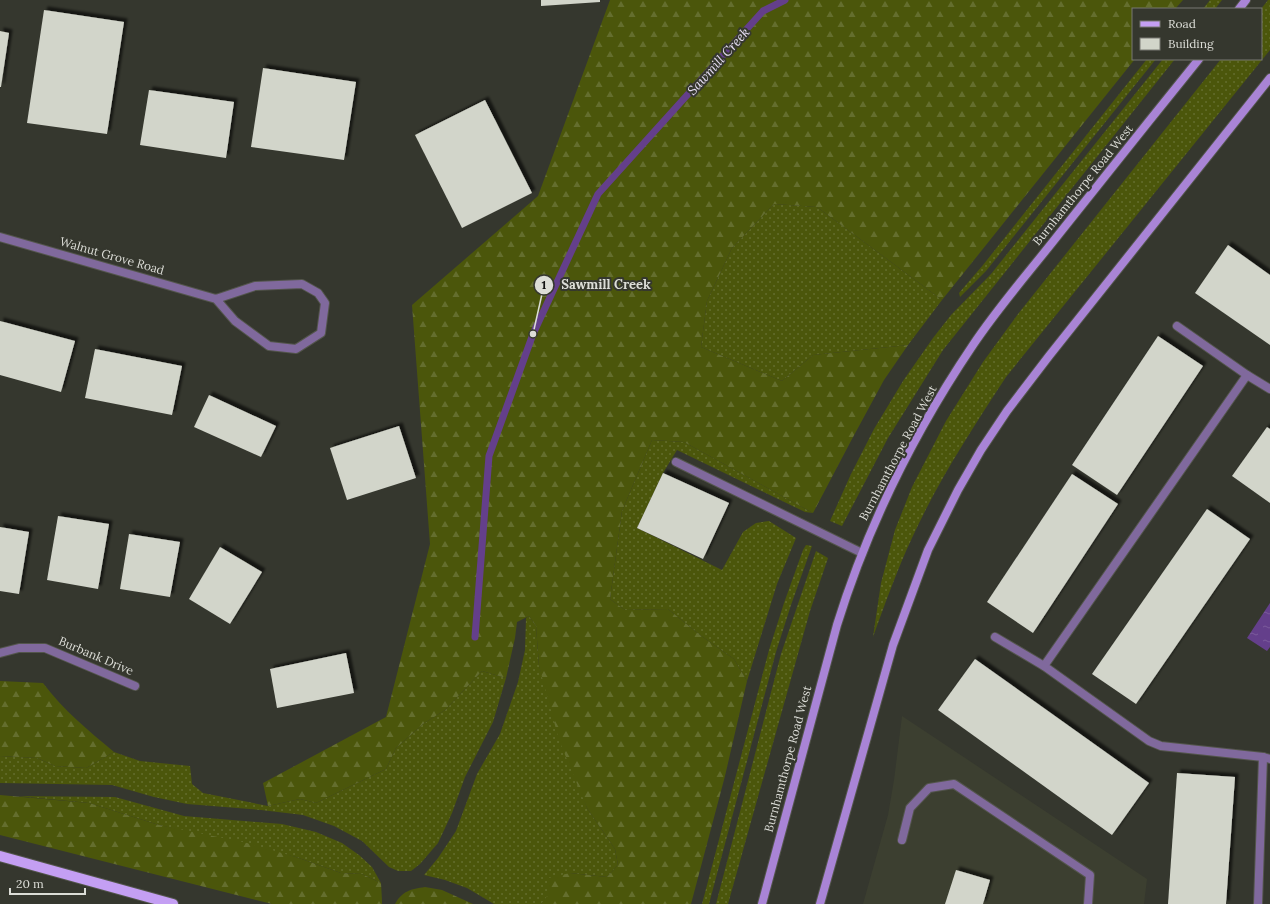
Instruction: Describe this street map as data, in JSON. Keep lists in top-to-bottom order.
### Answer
{
  "streets": {
    "main road": ["Burnhamthorpe Road West"],
    "street": ["Walnut Grove Road", "Burbank Drive"]
  },
  "water": ["Sawmill Creek"],
  "places": ["Sawmill Creek"],
  "legend": ["Road", "Building"],
  "scale_bar": "20 m"
}
